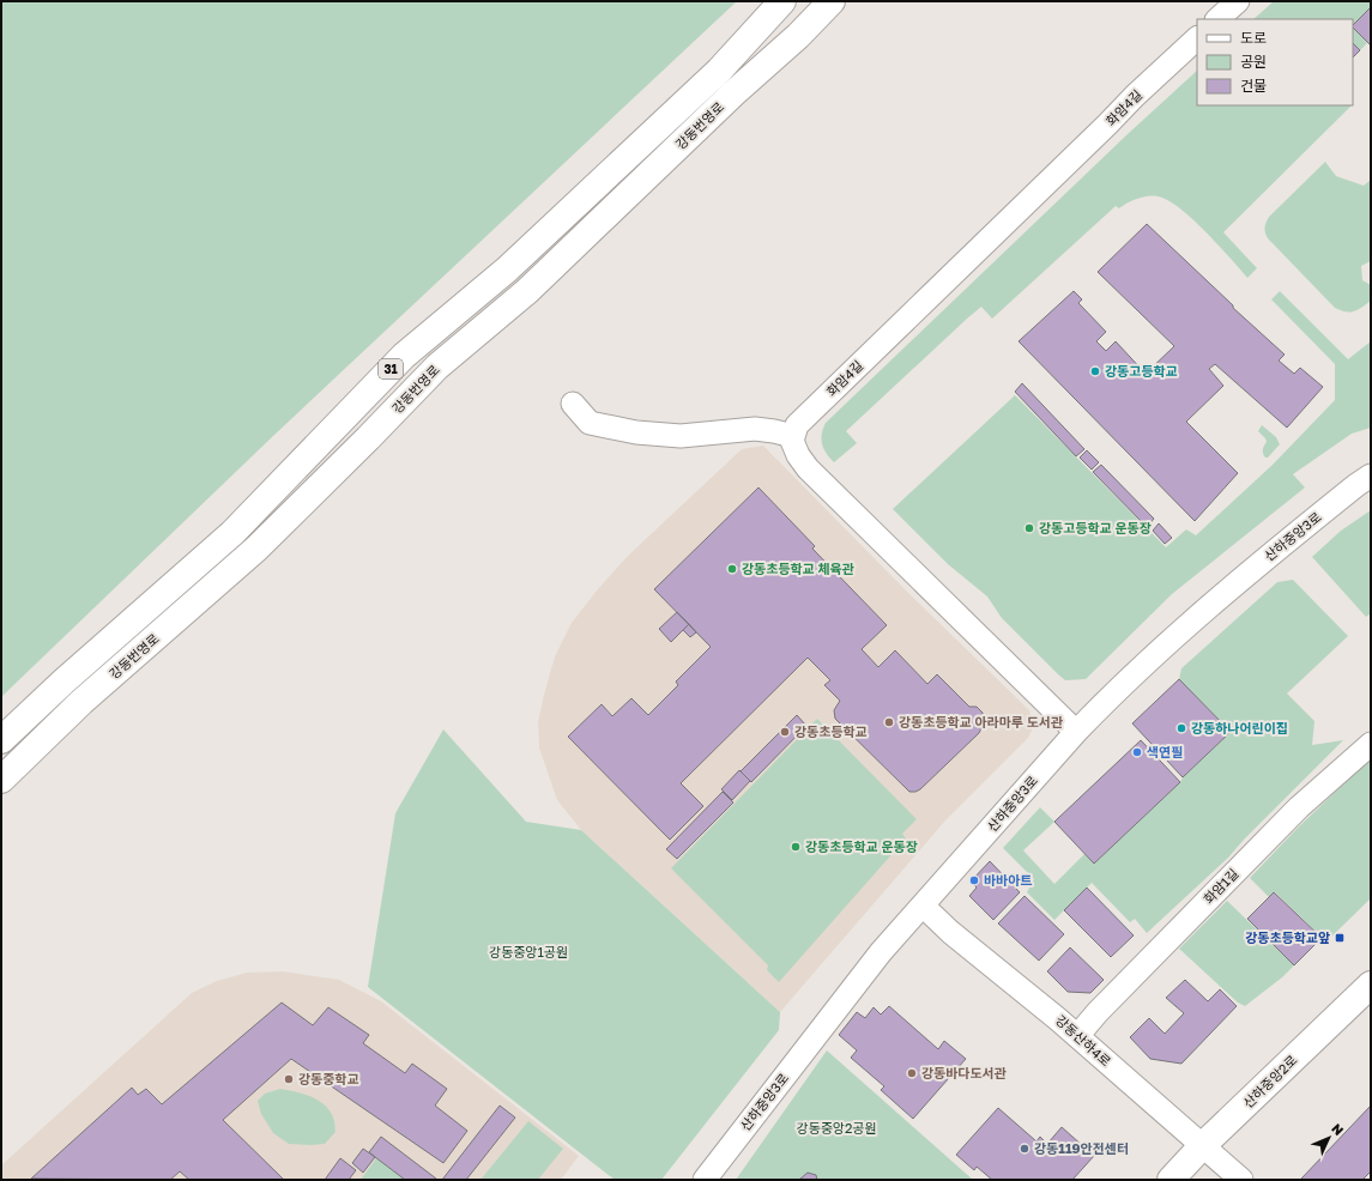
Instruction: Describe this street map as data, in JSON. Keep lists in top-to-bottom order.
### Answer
{
  "streets": {
    "main road": ["강동번영로", "31", "산하중앙2로"],
    "street": [
      "화암4길",
      "산하중앙3로",
      "화암1길",
      "강동산하4로"
    ]
  },
  "crossings": [
    ["산하중앙3로", "강동산하4로"],
    ["화암1길", "강동산하4로"],
    ["강동산하4로", "산하중앙2로"]
  ],
  "parks": ["강동중앙1공원", "강동중앙2공원"],
  "places": {
    "other": [
      "강동고등학교",
      "강동고등학교 운동장",
      "강동초등학교 체육관",
      "강동초등학교 아라마루 도서관",
      "강동하나어린이집",
      "강동초등학교",
      "색연필",
      "강동초등학교 운동장",
      "바바아트",
      "강동바다도서관",
      "강동중학교",
      "강동119안전센터"
    ],
    "transit": ["강동초등학교앞"]
  },
  "legend": ["도로", "공원", "건물"],
  "north": "top right"
}
